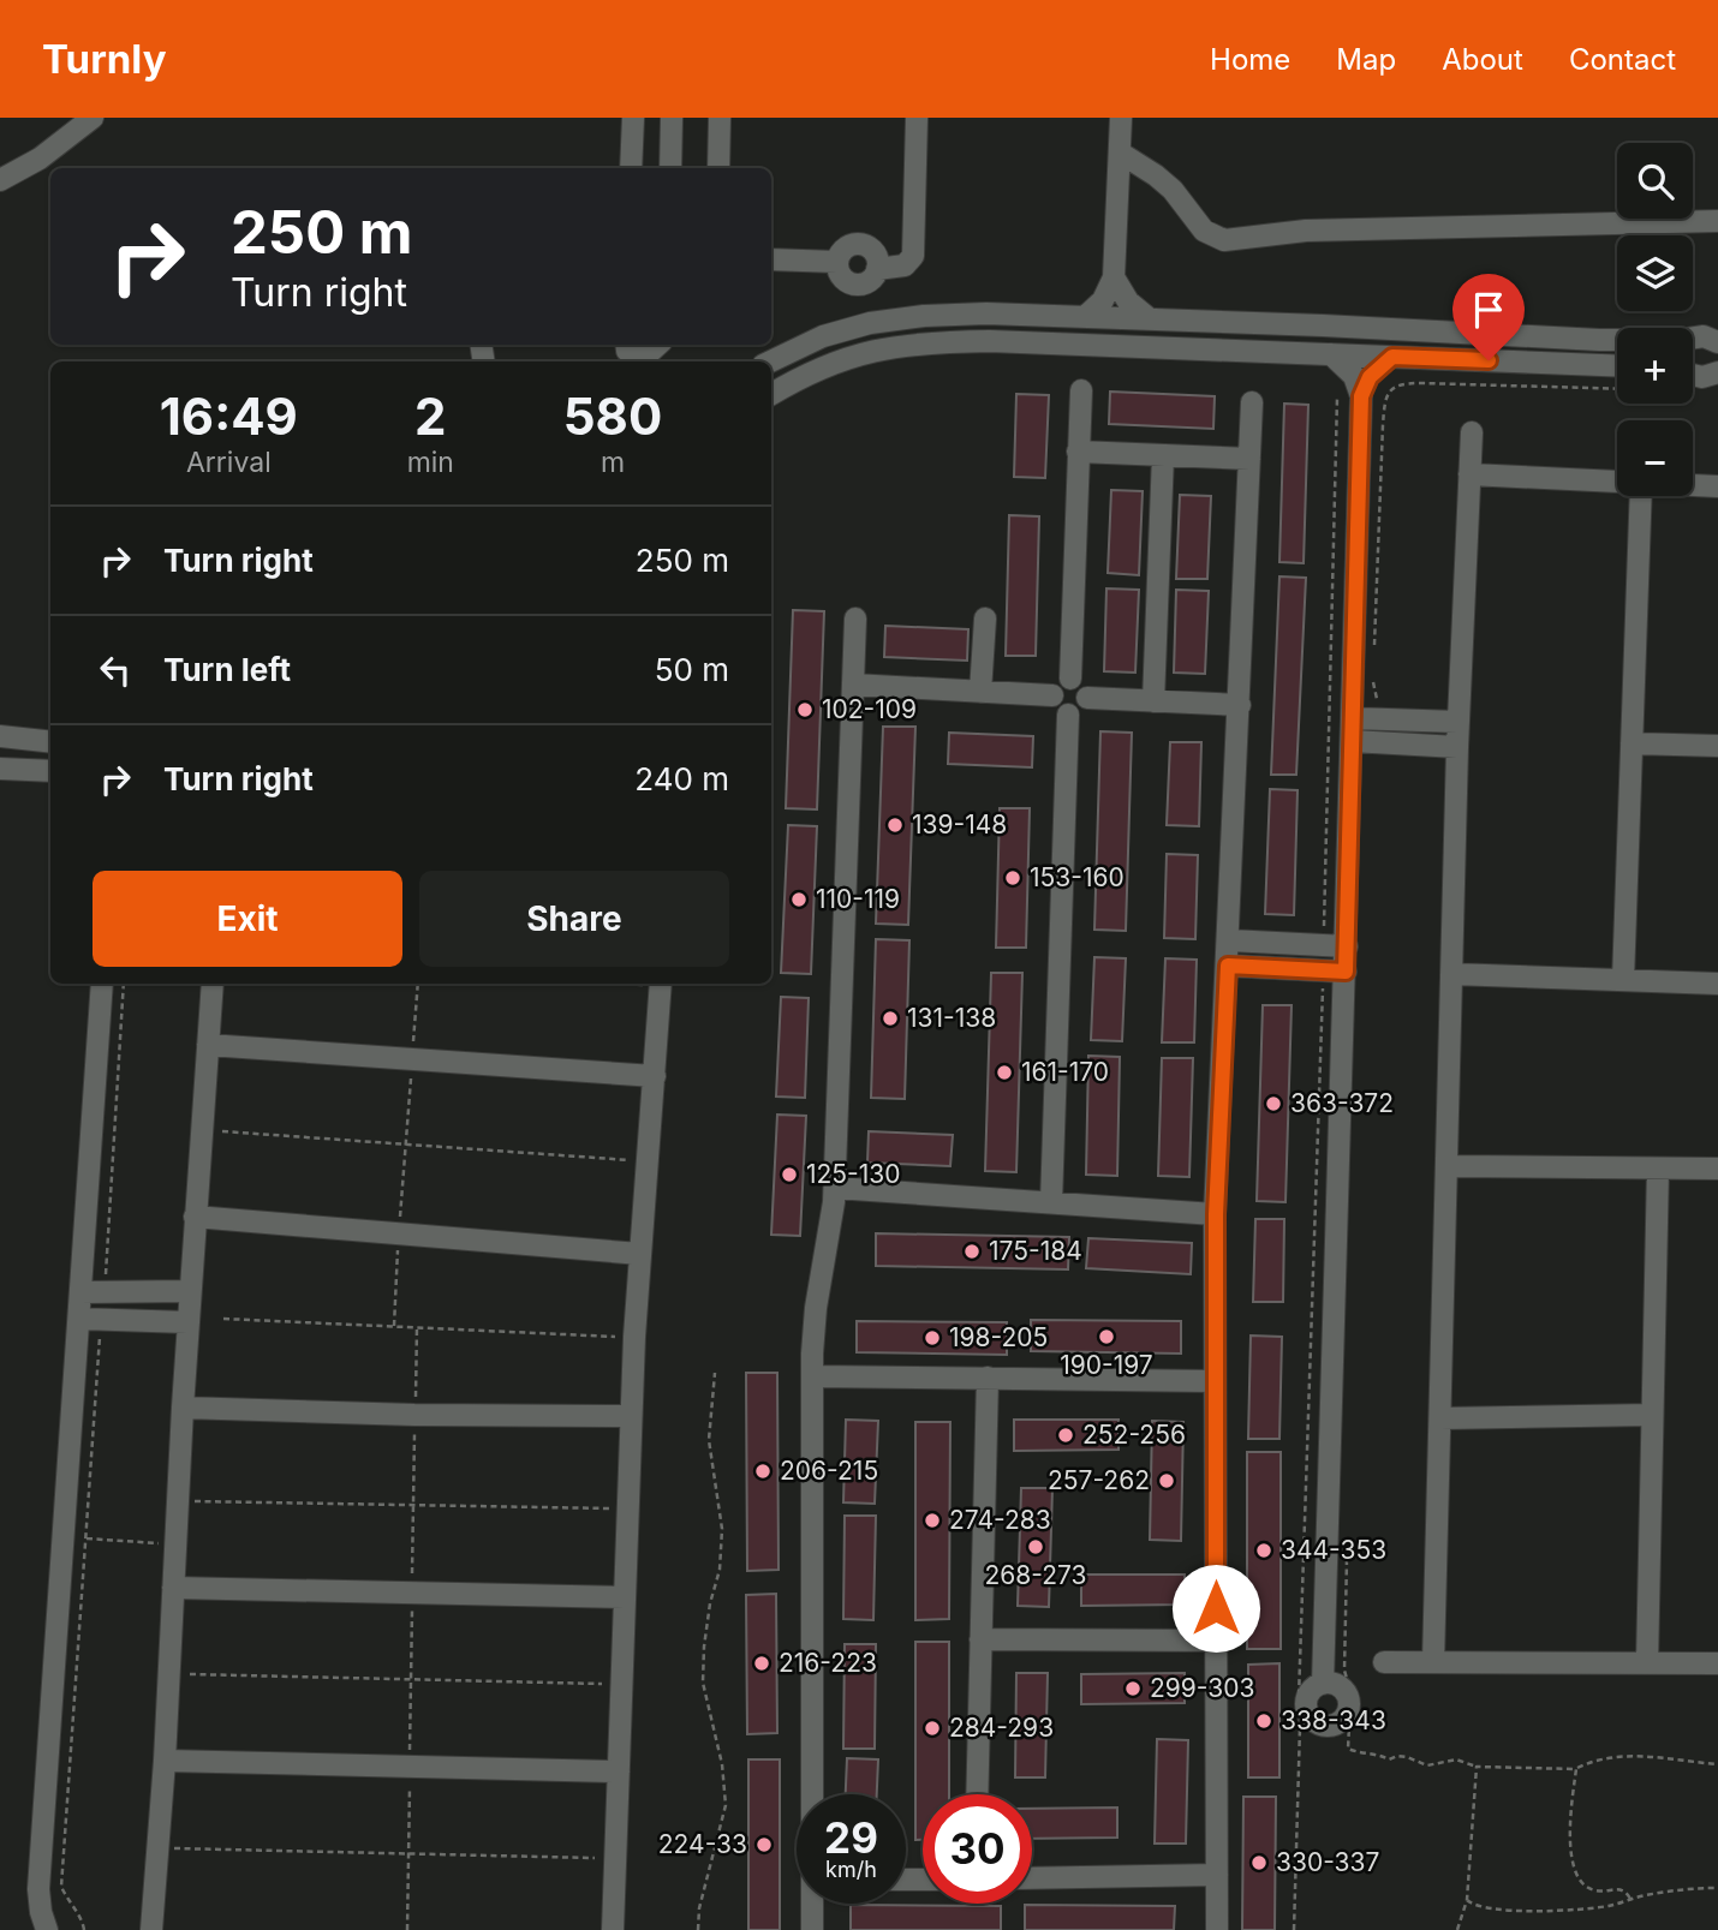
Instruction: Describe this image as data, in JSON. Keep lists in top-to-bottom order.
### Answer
{
  "places": [
    "102-109",
    "139-148",
    "153-160",
    "110-119",
    "131-138",
    "161-170",
    "363-372",
    "125-130",
    "175-184",
    "190-197",
    "198-205",
    "252-256",
    "206-215",
    "257-262",
    "274-283",
    "268-273",
    "344-353",
    "216-223",
    "299-303",
    "338-343",
    "284-293",
    "224-33",
    "330-337"
  ],
  "page": {
    "header": "Turnly",
    "nav": [
      "Home",
      "Map",
      "About",
      "Contact"
    ],
    "map_buttons": ["+", "−"],
    "turn": ["250 m", "Turn right"],
    "eta": [
      "16:49",
      "Arrival",
      "2",
      "min",
      "580",
      "m"
    ],
    "list": [
      {
        "name": "Turn right",
        "value": "250 m"
      },
      {
        "name": "Turn left",
        "value": "50 m"
      },
      {
        "name": "Turn right",
        "value": "240 m"
      }
    ],
    "buttons": ["Exit", "Share"],
    "speed": "29 km/h",
    "limit": "30"
  }
}
